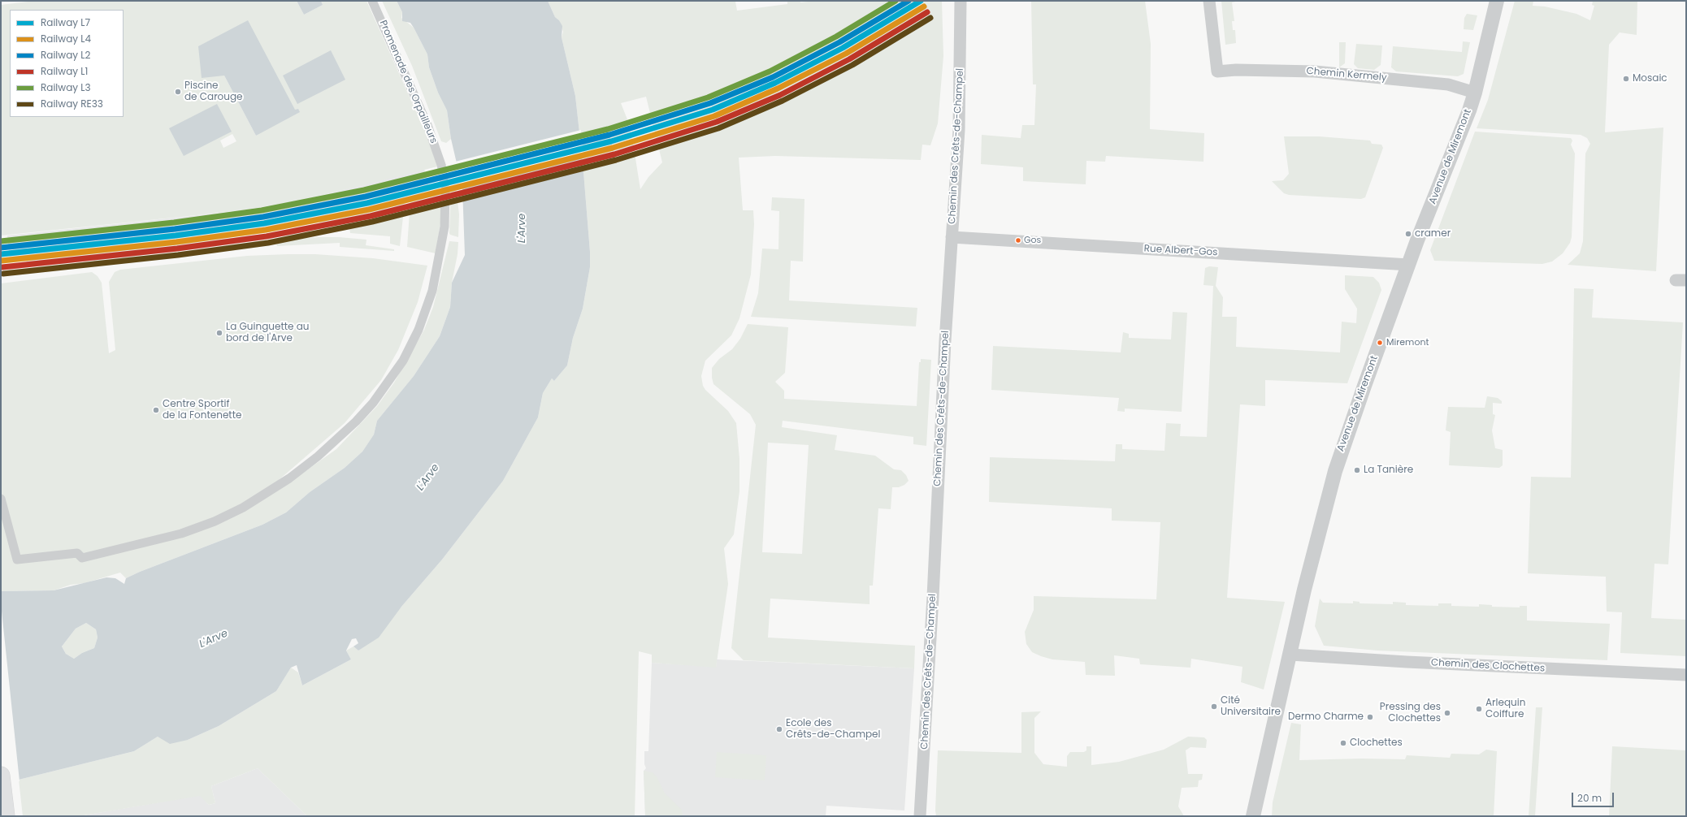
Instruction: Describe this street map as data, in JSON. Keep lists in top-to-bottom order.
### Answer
{
  "streets": {
    "street": [
      "Chemin Kermely",
      "Promenade des Orpailleurs",
      "Chemin des Crêts-de-Champel",
      "Avenue de Miremont",
      "Rue Albert-Gos",
      "Chemin des Clochettes"
    ]
  },
  "crossings": [
    ["Chemin Kermely", "Avenue de Miremont"],
    ["Chemin des Crêts-de-Champel", "Rue Albert-Gos"],
    ["Avenue de Miremont", "Rue Albert-Gos"],
    ["Avenue de Miremont", "Chemin des Clochettes"]
  ],
  "water": ["L'Arve"],
  "places": [
    "Mosaic",
    "Piscine de Carouge",
    "cramer",
    "Gos",
    "La Guinguette au bord de l'Arve",
    "Miremont",
    "Centre Sportif de la Fontenette",
    "La Tanière",
    "Cité Universitaire",
    "Arlequin Coiffure",
    "Pressing des Clochettes",
    "Dermo Charme",
    "Ecole des Crêts-de-Champel",
    "Clochettes"
  ],
  "lines": [
    "rail line L7",
    "rail line L2",
    "rail line L3",
    "rail line L4",
    "rail line L1",
    "rail line RE33"
  ],
  "legend": [
    "Railway L7",
    "Railway L4",
    "Railway L2",
    "Railway L1",
    "Railway L3",
    "Railway RE33"
  ],
  "scale_bar": "20 m"
}
